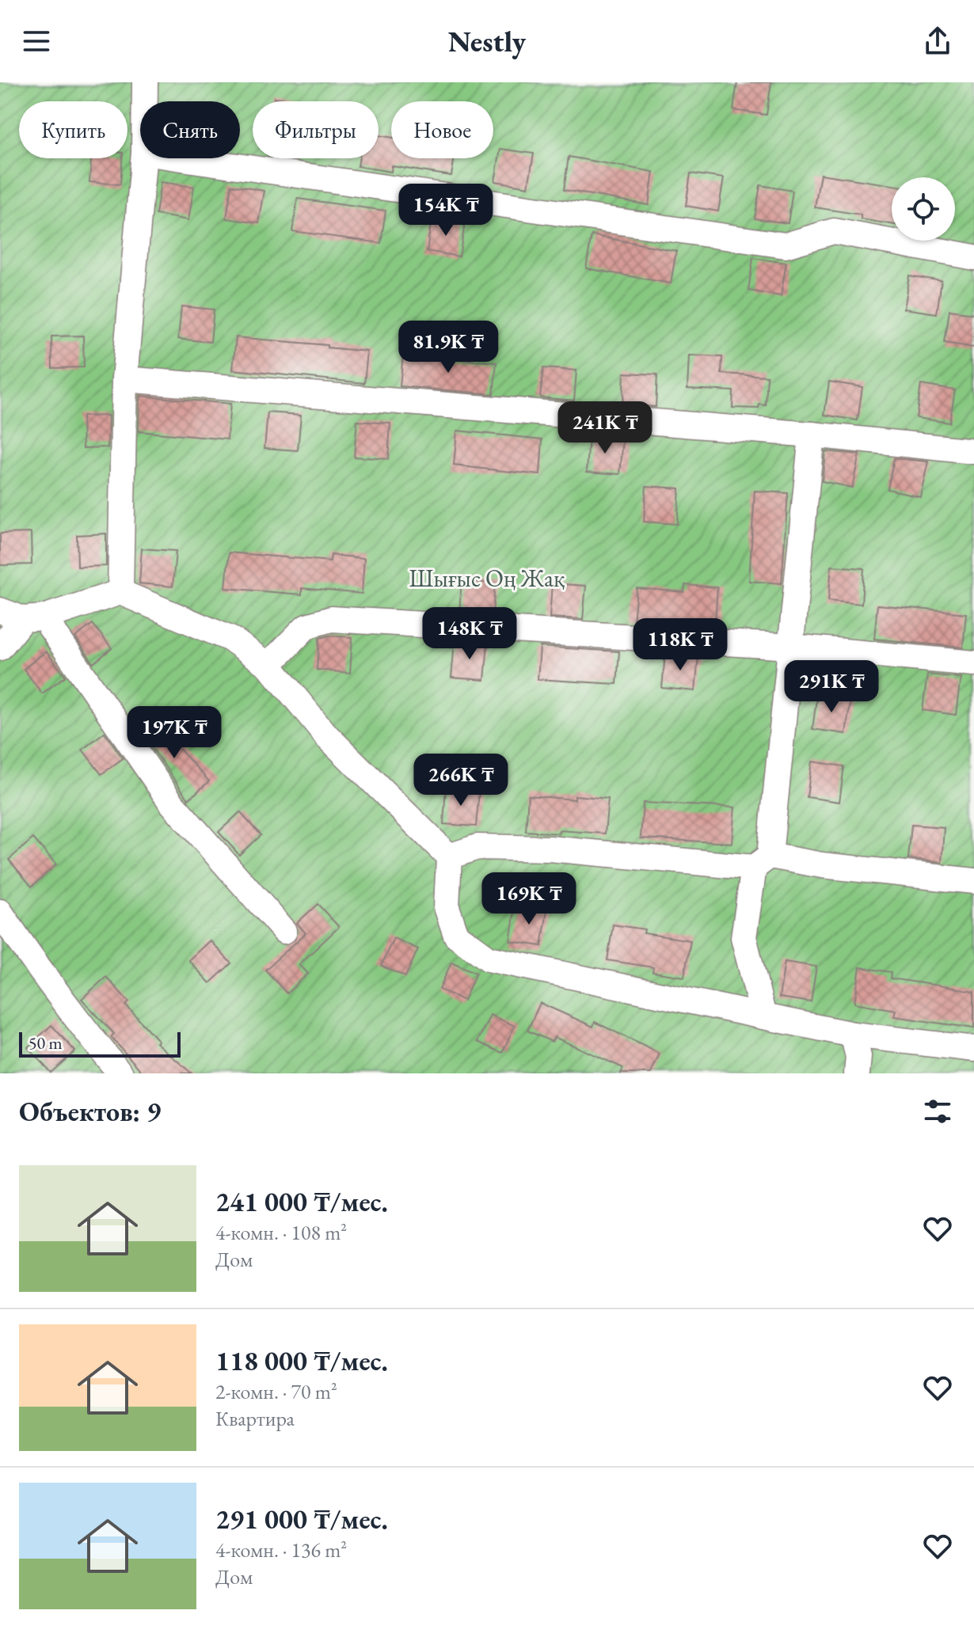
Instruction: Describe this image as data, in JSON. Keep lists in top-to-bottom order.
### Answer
{
  "parks": ["Шығыс Оң Жақ"],
  "scale_bar": "50 m",
  "page": {
    "header": "Nestly",
    "chip": [
      "Купить",
      "Снять",
      "Фильтры",
      "Новое"
    ],
    "price": [
      "154K ₸",
      "81.9K ₸",
      "241K ₸",
      "148K ₸",
      "118K ₸",
      "291K ₸",
      "197K ₸",
      "266K ₸",
      "169K ₸"
    ],
    "scale": "50 m",
    "heading": "Объектов: 9",
    "list": [
      {
        "name": "241 000 ₸/мес.",
        "note": "4-комн. · 108 m² · Дом"
      },
      {
        "name": "118 000 ₸/мес.",
        "note": "2-комн. · 70 m² · Квартира"
      },
      {
        "name": "291 000 ₸/мес.",
        "note": "4-комн. · 136 m² · Дом"
      }
    ]
  }
}
